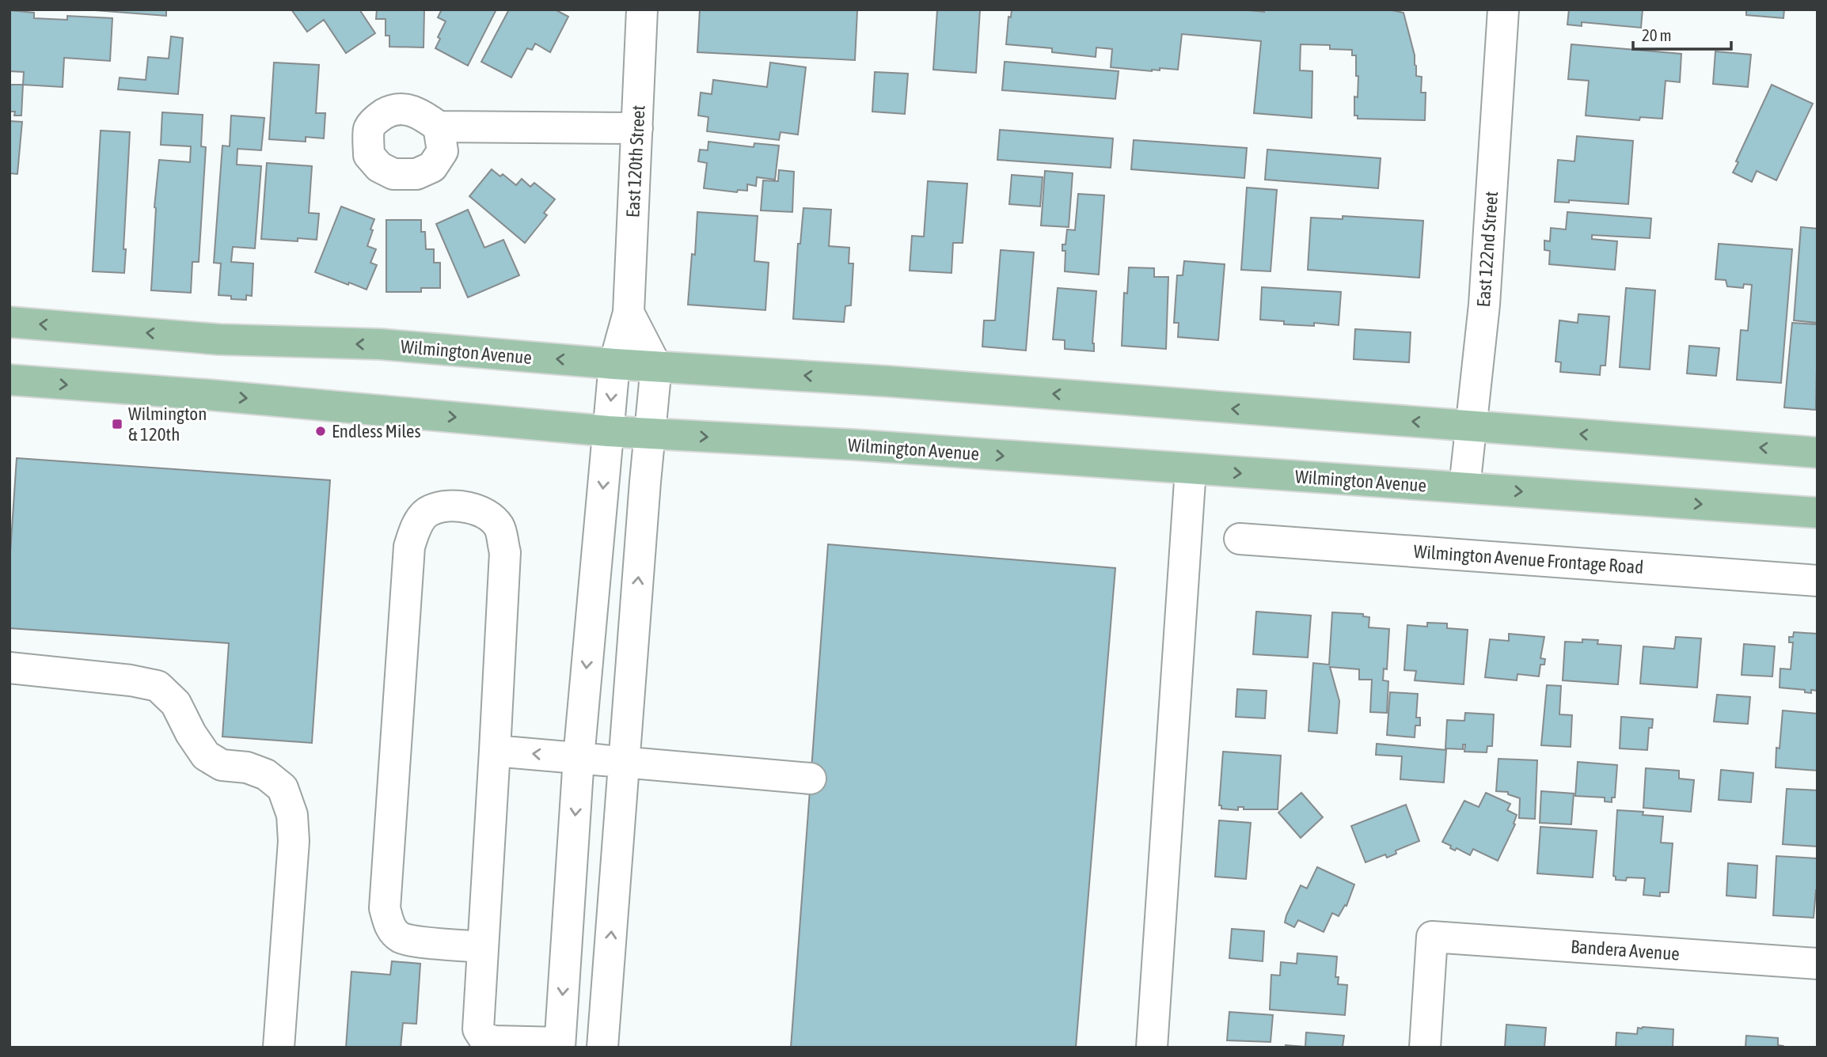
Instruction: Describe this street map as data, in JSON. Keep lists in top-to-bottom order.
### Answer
{
  "streets": {
    "main road": ["Wilmington Avenue"],
    "street": [
      "East 120th Street",
      "East 122nd Street",
      "Wilmington Avenue Frontage Road",
      "Bandera Avenue"
    ]
  },
  "crossings": [
    ["East 120th Street", "Wilmington Avenue"],
    ["East 122nd Street", "Wilmington Avenue"]
  ],
  "places": {
    "transit": ["Wilmington & 120th"],
    "other": ["Endless Miles"]
  },
  "scale_bar": "20 m"
}
